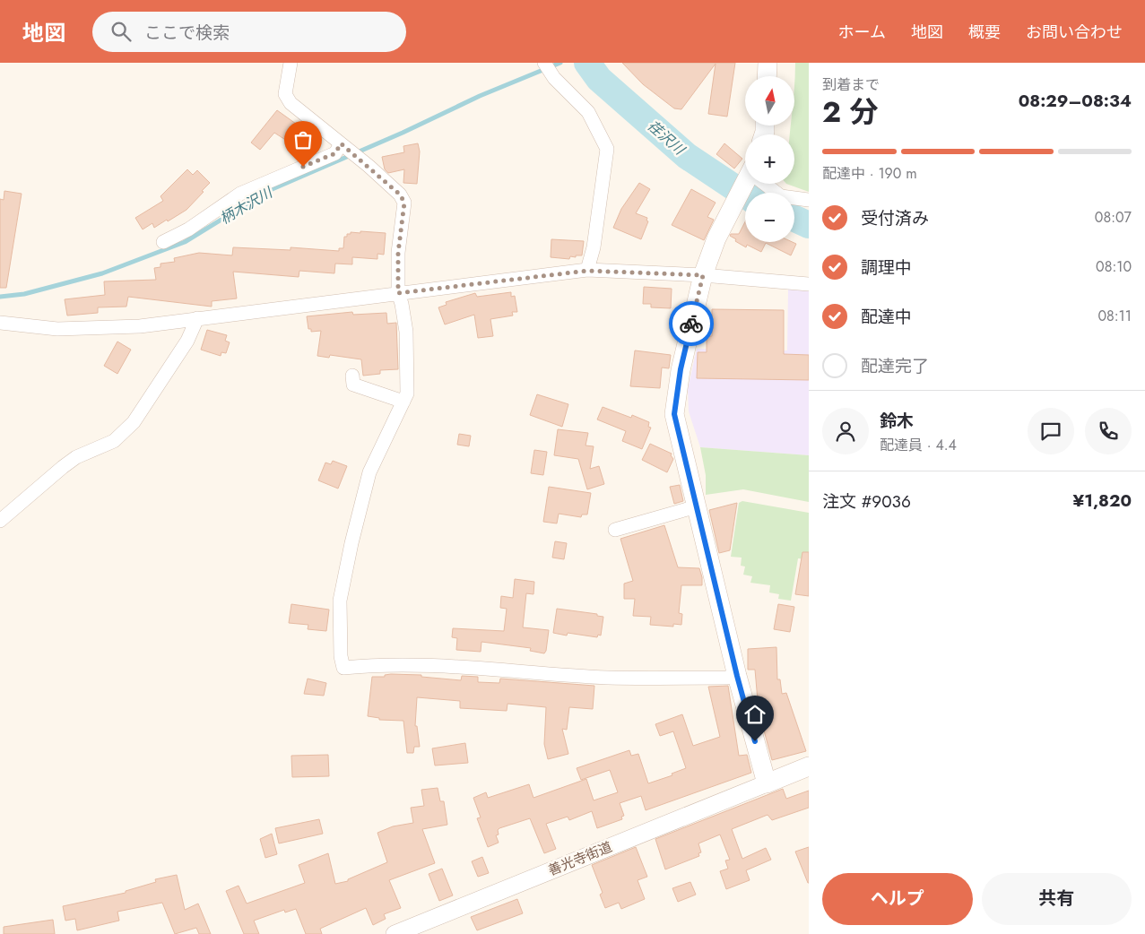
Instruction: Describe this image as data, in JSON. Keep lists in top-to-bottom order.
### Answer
{
  "streets": {
    "street": ["善光寺街道"]
  },
  "water": ["荏沢川", "柄木沢川"],
  "north": "top",
  "page": {
    "header": "地図",
    "search": "ここで検索",
    "nav": [
      "ホーム",
      "地図",
      "概要",
      "お問い合わせ"
    ],
    "heading": ["2 分", "到着まで", "08:29–08:34"],
    "panel": [
      "鈴木",
      "配達員 · 4.4",
      "注文 #9036",
      "¥1,820"
    ],
    "map_buttons": ["+", "−"],
    "bar": "配達中 · 190 m",
    "list": [
      ["受付済み", "08:07"],
      ["調理中", "08:10"],
      ["配達中", "08:11"],
      "配達完了"
    ],
    "buttons": ["ヘルプ", "共有"]
  }
}
